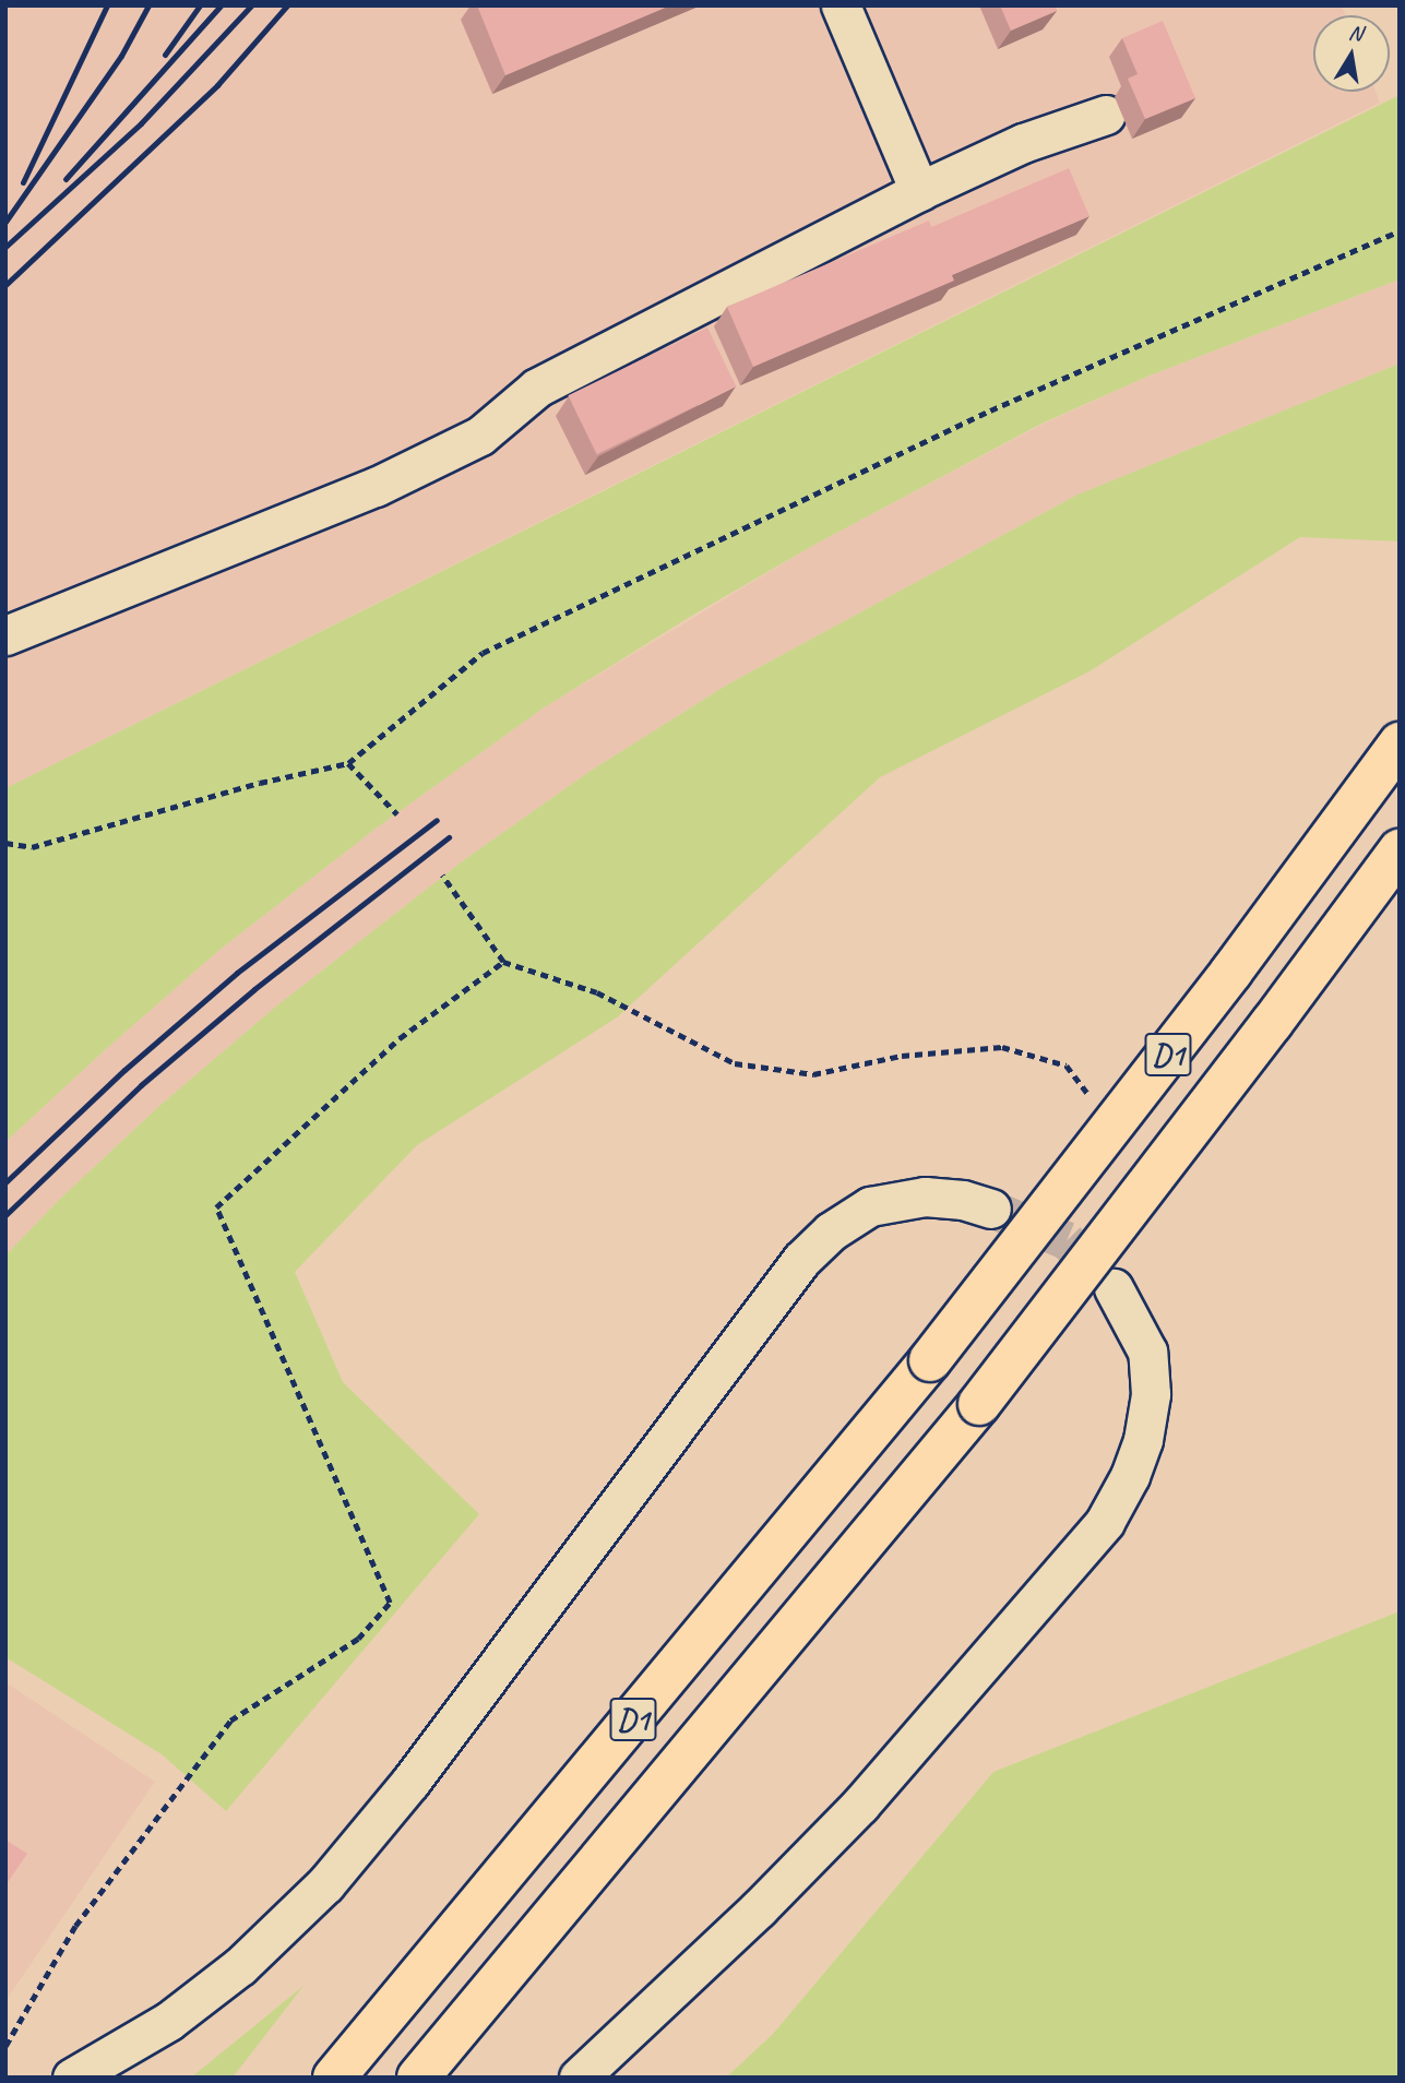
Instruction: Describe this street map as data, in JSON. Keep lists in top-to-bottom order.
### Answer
{
  "streets": {
    "highway": ["D1"]
  },
  "north": "top"
}
